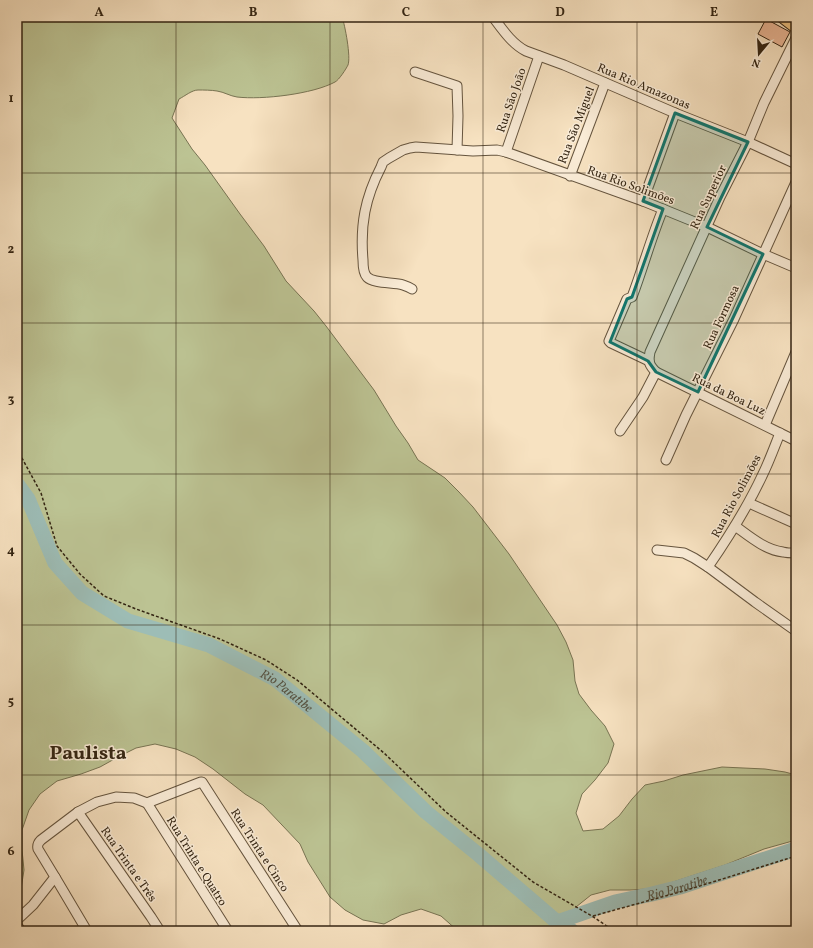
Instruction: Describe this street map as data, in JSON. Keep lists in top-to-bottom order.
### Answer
{
  "streets": {
    "street": [
      "Rua Rio Amazonas",
      "Rua São João",
      "Rua São Miguel",
      "Rua Rio Solimões",
      "Rua Superior",
      "Rua Formosa",
      "Rua da Boa Luz",
      "Rua Trinta e Cinco",
      "Rua Trinta e Quatro",
      "Rua Trinta e Três"
    ]
  },
  "crossings": [
    ["Rua Rio Amazonas", "Rua São João"],
    ["Rua Rio Amazonas", "Rua São Miguel"],
    ["Rua Rio Amazonas", "Rua Superior"],
    ["Rua São João", "Rua Rio Solimões"],
    ["Rua São Miguel", "Rua Rio Solimões"],
    ["Rua Rio Solimões", "Rua Superior"],
    ["Rua Rio Solimões", "Rua Formosa"],
    ["Rua Rio Solimões", "Rua da Boa Luz"],
    ["Rua Superior", "Rua da Boa Luz"],
    ["Rua Formosa", "Rua da Boa Luz"],
    ["Rua Trinta e Cinco", "Rua Trinta e Quatro"]
  ],
  "districts": ["Paulista"],
  "water": ["Rio Paratibe"],
  "north": "bottom",
  "grid": {
    "columns": [
      "A",
      "B",
      "C",
      "D",
      "E"
    ],
    "rows": [
      "1",
      "2",
      "3",
      "4",
      "5",
      "6"
    ]
  }
}
